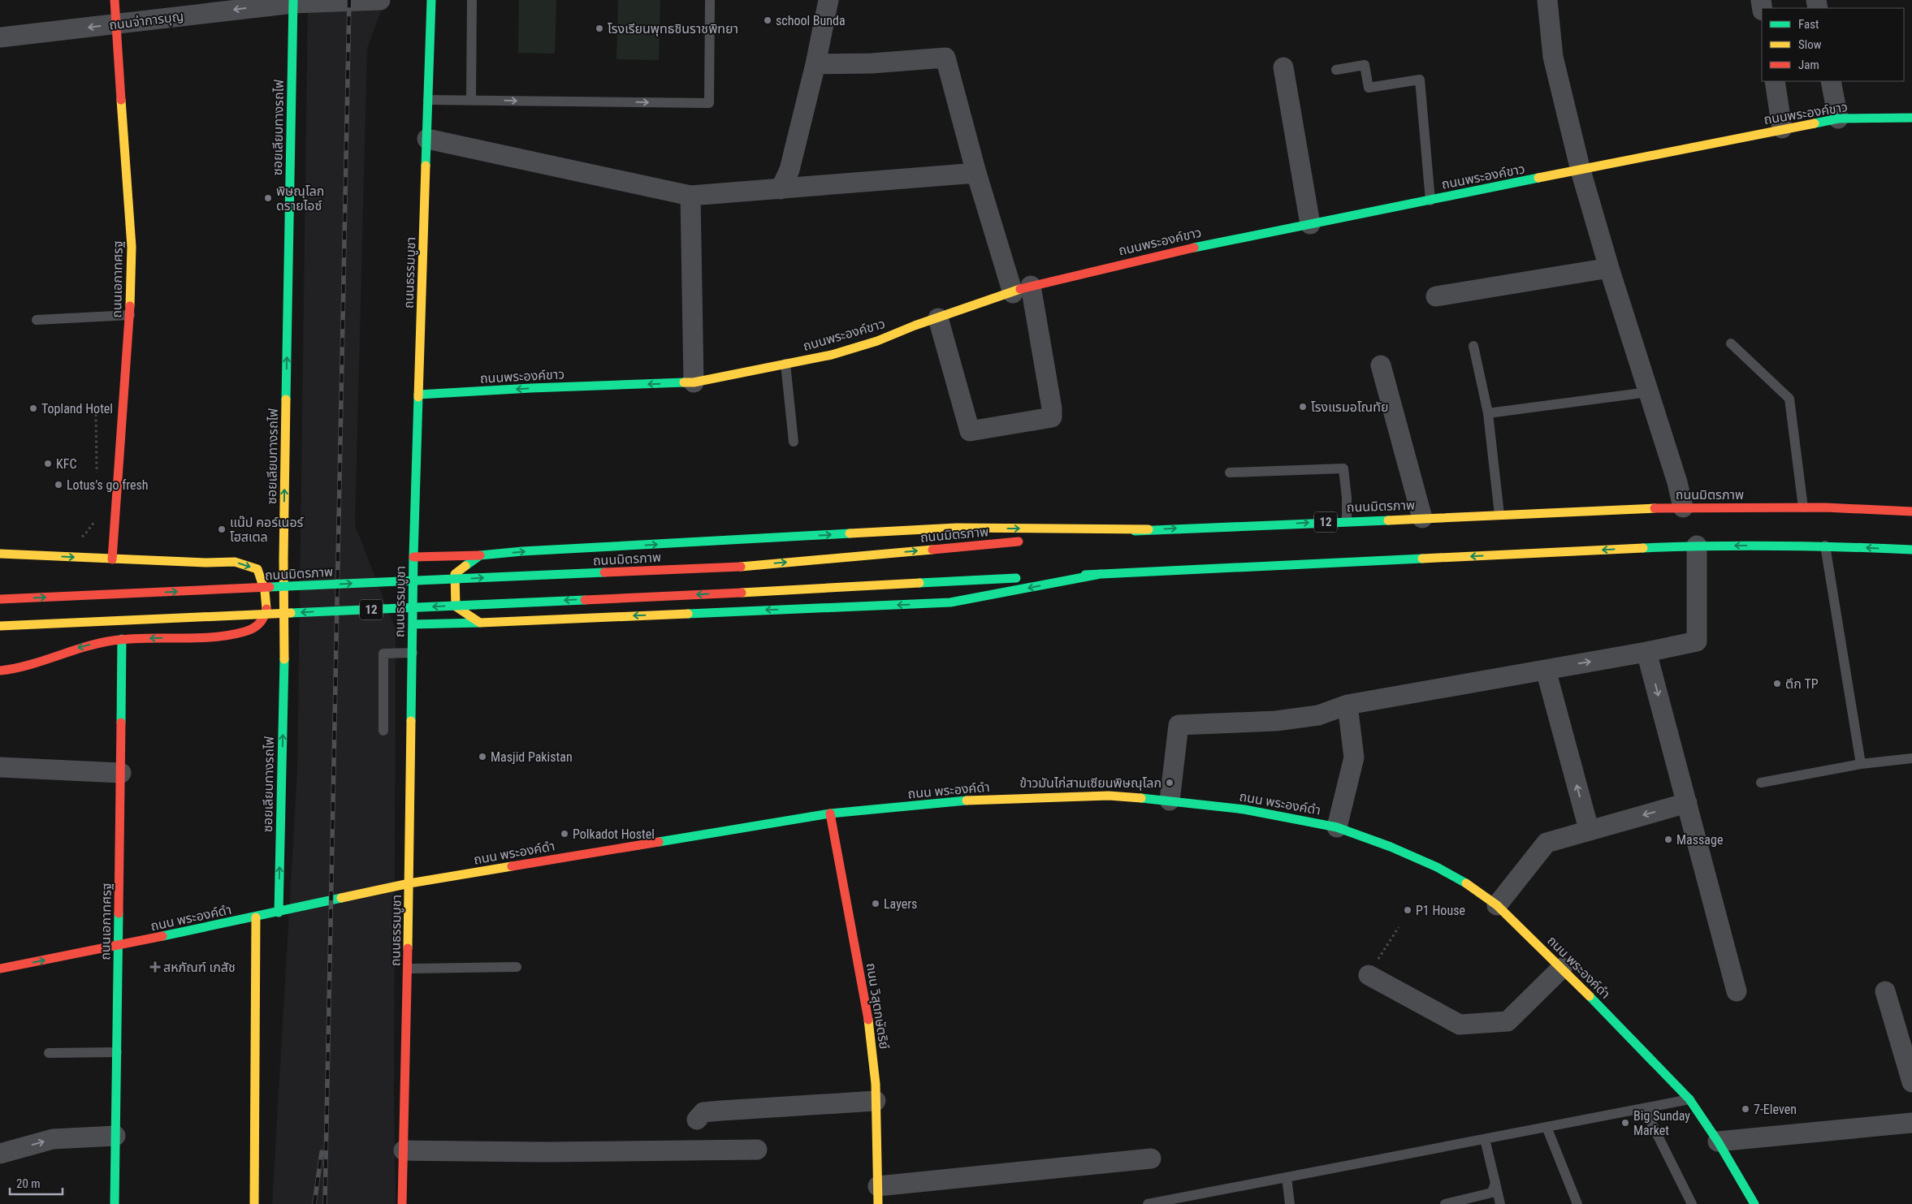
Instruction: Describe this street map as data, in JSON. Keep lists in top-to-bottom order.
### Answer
{
  "streets": {
    "main road": [
      "ถนนพระองค์ขาว",
      "ซอยเลียบทางรถไฟ",
      "ถนนธรรมบูชา",
      "ถนนเอกาทศรฐ",
      "ถนนมิตรภาพ",
      "12",
      "ถนน พระองค์ดำ",
      "ถนน วิสุตกษัตริย์"
    ],
    "street": ["ถนนจ่าการบุญ"]
  },
  "crossings": [
    ["ถนนจ่าการบุญ", "ซอยเลียบทางรถไฟ"],
    ["ถนนจ่าการบุญ", "ถนนเอกาทศรฐ"],
    ["ถนนพระองค์ขาว", "ถนนธรรมบูชา"],
    ["ซอยเลียบทางรถไฟ", "ถนน พระองค์ดำ"],
    ["ถนนธรรมบูชา", "ถนน พระองค์ดำ"],
    ["ถนนเอกาทศรฐ", "ถนน พระองค์ดำ"],
    ["ถนน พระองค์ดำ", "ถนน วิสุตกษัตริย์"]
  ],
  "one_way": ["ถนนจ่าการบุญ", "ซอยเลียบทางรถไฟ"],
  "places": {
    "other": [
      "school Bunda",
      "โรงเรียนพุทธชินราชพิทยา",
      "พิษณุโลก ดรายไอซ์",
      "โรงแรมอโณทัย",
      "Topland Hotel",
      "KFC",
      "Lotus's go fresh",
      "แน๊ป คอร์เนอร์ โฮสเตล",
      "ตึก TP",
      "Masjid Pakistan",
      "ข้าวมันไก่สามเซียนพิษณุโลก",
      "Polkadot Hostel",
      "Massage",
      "Layers",
      "P1 House",
      "7-Eleven",
      "Big Sunday Market"
    ],
    "health": ["สหภัณฑ์ เภสัช"]
  },
  "legend": ["Fast", "Slow", "Jam"],
  "scale_bar": "20 m"
}
